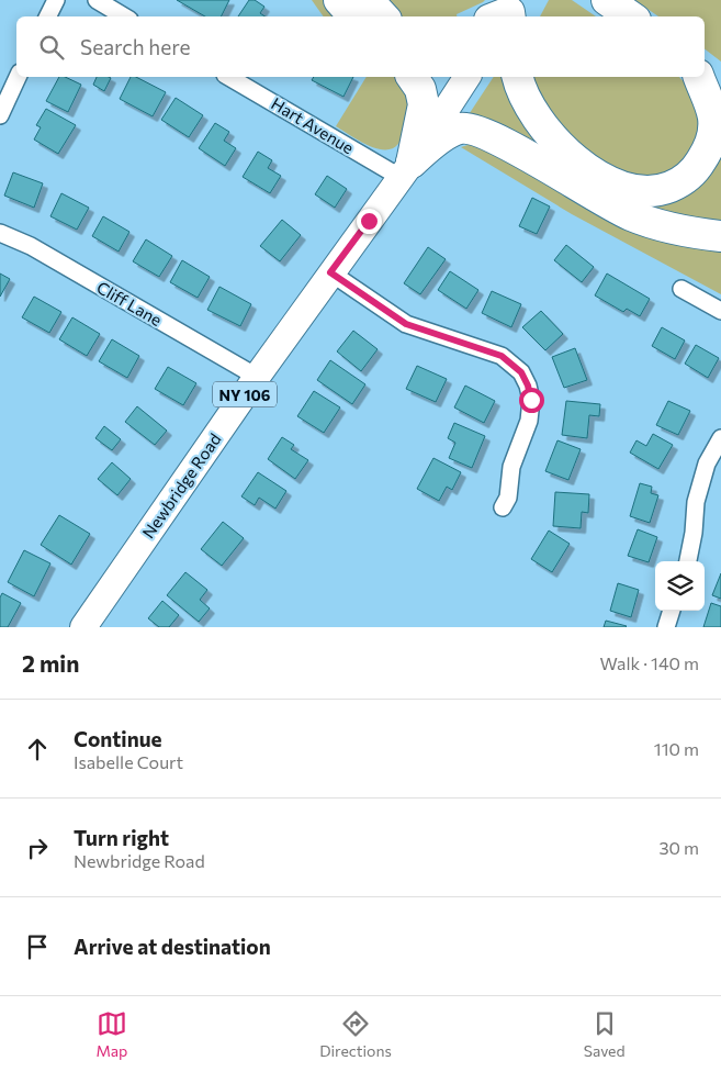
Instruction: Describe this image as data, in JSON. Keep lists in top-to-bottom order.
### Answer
{
  "streets": {
    "main road": ["NY 106", "Newbridge Road"],
    "street": ["Hart Avenue", "Cliff Lane"]
  },
  "crossings": [
    ["Hart Avenue", "Newbridge Road"],
    ["Cliff Lane", "Newbridge Road"]
  ],
  "page": {
    "search": "Search here",
    "heading": ["2 min", "Walk · 140 m"],
    "list": [
      ["Continue", "Isabelle Court", "110 m"],
      ["Turn right", "Newbridge Road", "30 m"],
      "Arrive at destination"
    ],
    "nav": ["Map", "Directions", "Saved"]
  }
}
